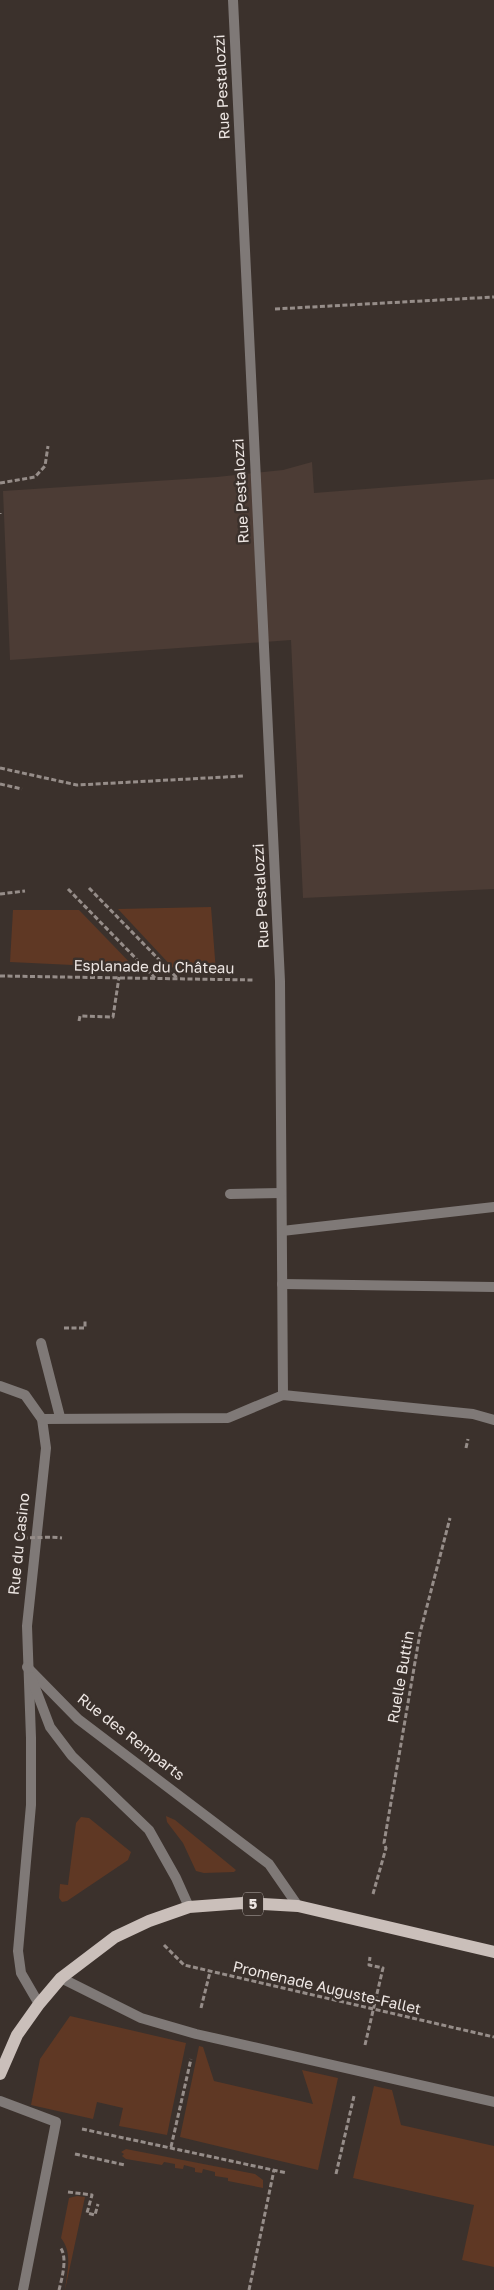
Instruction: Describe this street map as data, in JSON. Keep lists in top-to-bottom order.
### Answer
{
  "streets": {
    "main road": ["5"],
    "street": ["Rue Pestalozzi", "Rue du Casino", "Rue des Remparts"],
    "path": ["Esplanade du Château", "Ruelle Buttin", "Promenade Auguste-Fallet"]
  },
  "crossings": [
    ["Rue Pestalozzi", "Esplanade du Château"],
    ["Rue du Casino", "Rue des Remparts"],
    ["Rue du Casino", "5"],
    ["Rue des Remparts", "5"]
  ]
}
